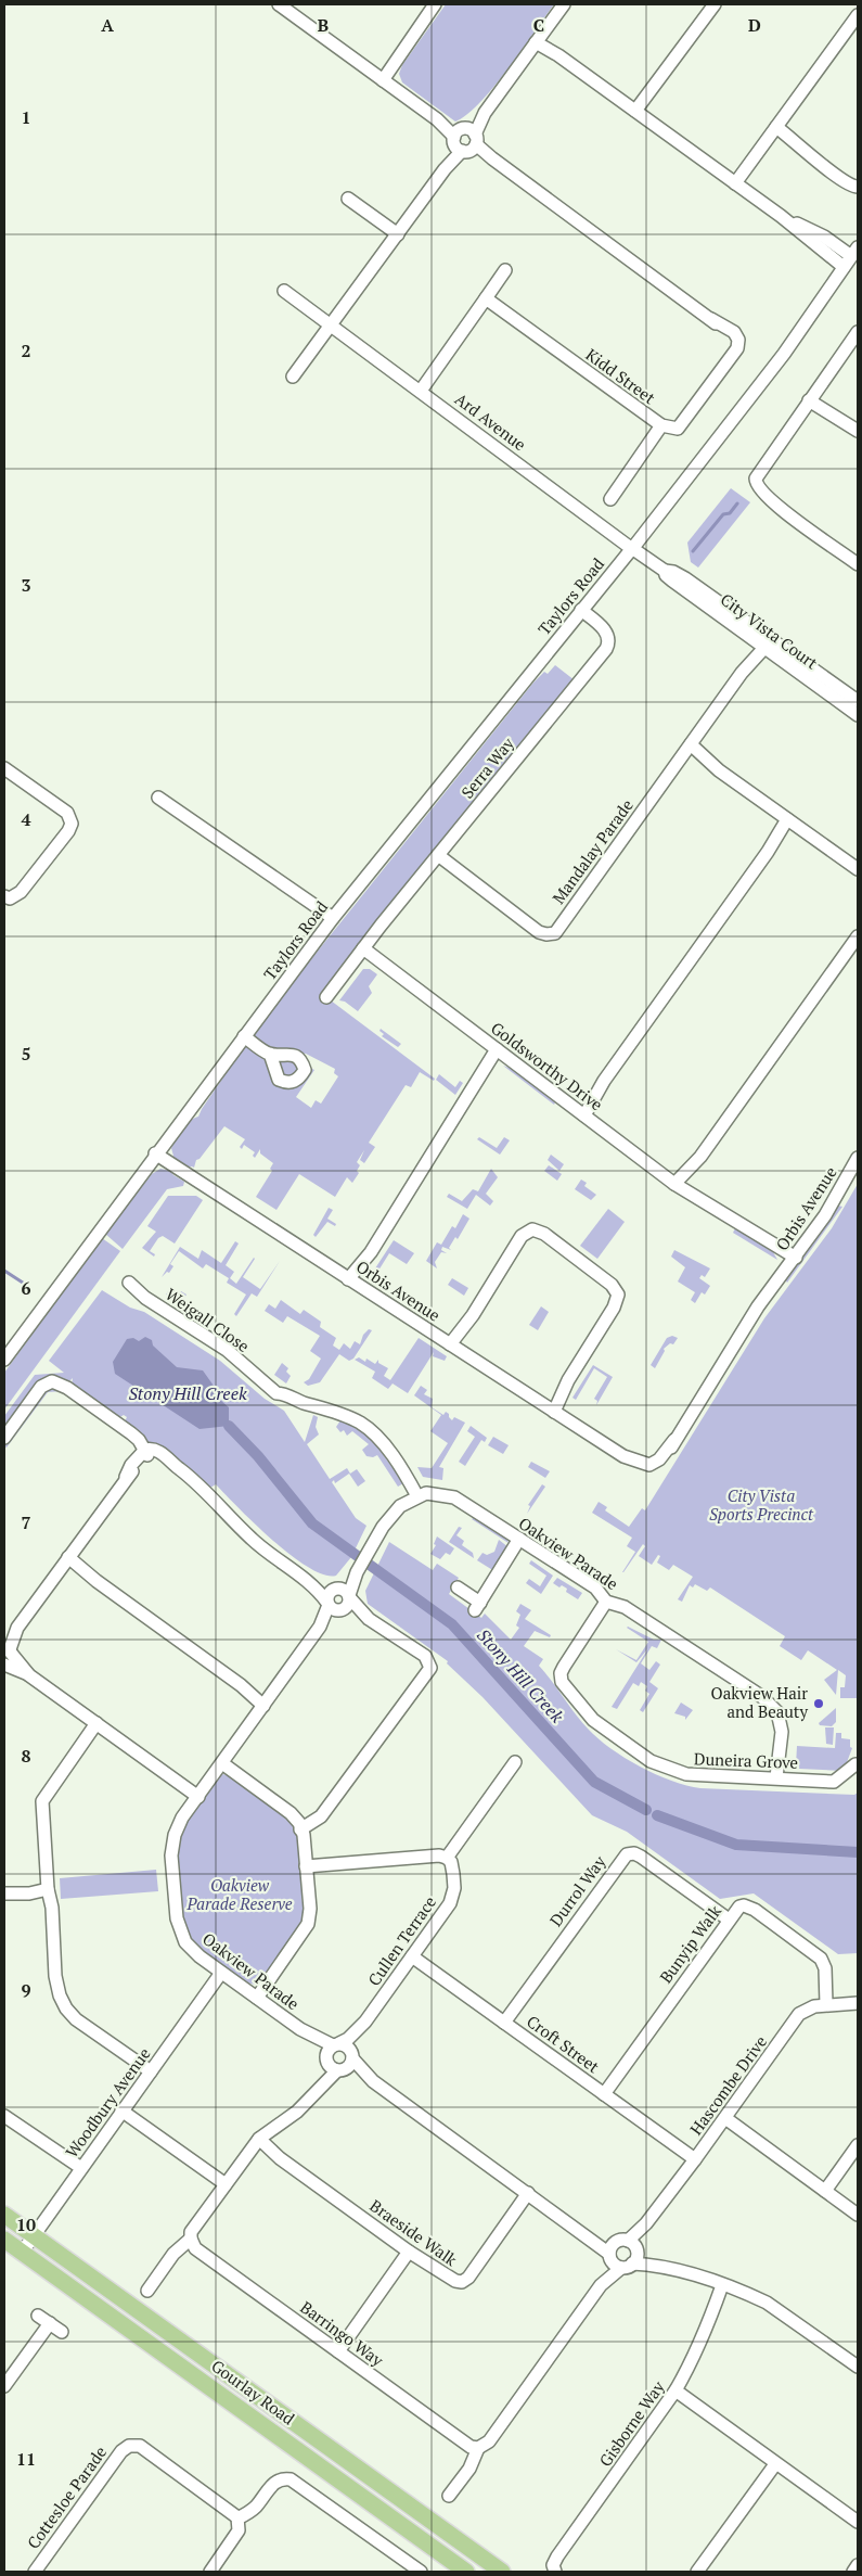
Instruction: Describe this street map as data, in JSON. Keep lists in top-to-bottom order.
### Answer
{
  "streets": {
    "main road": ["Gourlay Road"],
    "street": [
      "Kidd Street",
      "Ard Avenue",
      "Taylors Road",
      "City Vista Court",
      "Serra Way",
      "Mandalay Parade",
      "Goldsworthy Drive",
      "Orbis Avenue",
      "Weigall Close",
      "Oakview Parade",
      "Duneira Grove",
      "Durrol Way",
      "Cullen Terrace",
      "Bunyip Walk",
      "Croft Street",
      "Hascombe Drive",
      "Woodbury Avenue",
      "Braeside Walk",
      "Barringo Way",
      "Gisborne Way",
      "Cottesloe Parade"
    ]
  },
  "crossings": [
    ["Ard Avenue", "Taylors Road"],
    ["Ard Avenue", "City Vista Court"],
    ["Taylors Road", "City Vista Court"],
    ["Taylors Road", "Serra Way"],
    ["Taylors Road", "Orbis Avenue"],
    ["City Vista Court", "Mandalay Parade"],
    ["Serra Way", "Mandalay Parade"],
    ["Serra Way", "Goldsworthy Drive"],
    ["Goldsworthy Drive", "Orbis Avenue"],
    ["Weigall Close", "Oakview Parade"],
    ["Oakview Parade", "Duneira Grove"],
    ["Oakview Parade", "Cullen Terrace"],
    ["Oakview Parade", "Woodbury Avenue"],
    ["Durrol Way", "Bunyip Walk"],
    ["Durrol Way", "Croft Street"],
    ["Cullen Terrace", "Croft Street"],
    ["Bunyip Walk", "Croft Street"],
    ["Bunyip Walk", "Hascombe Drive"],
    ["Croft Street", "Hascombe Drive"],
    ["Woodbury Avenue", "Gourlay Road"]
  ],
  "water": ["Stony Hill Creek"],
  "parks": ["City Vista Sports Precinct", "Oakview Parade Reserve"],
  "places": ["Oakview Hair and Beauty"],
  "grid": {
    "columns": [
      "A",
      "B",
      "C",
      "D"
    ],
    "rows": [
      "1",
      "2",
      "3",
      "4",
      "5",
      "6",
      "7",
      "8",
      "9",
      "10",
      "11"
    ]
  }
}
